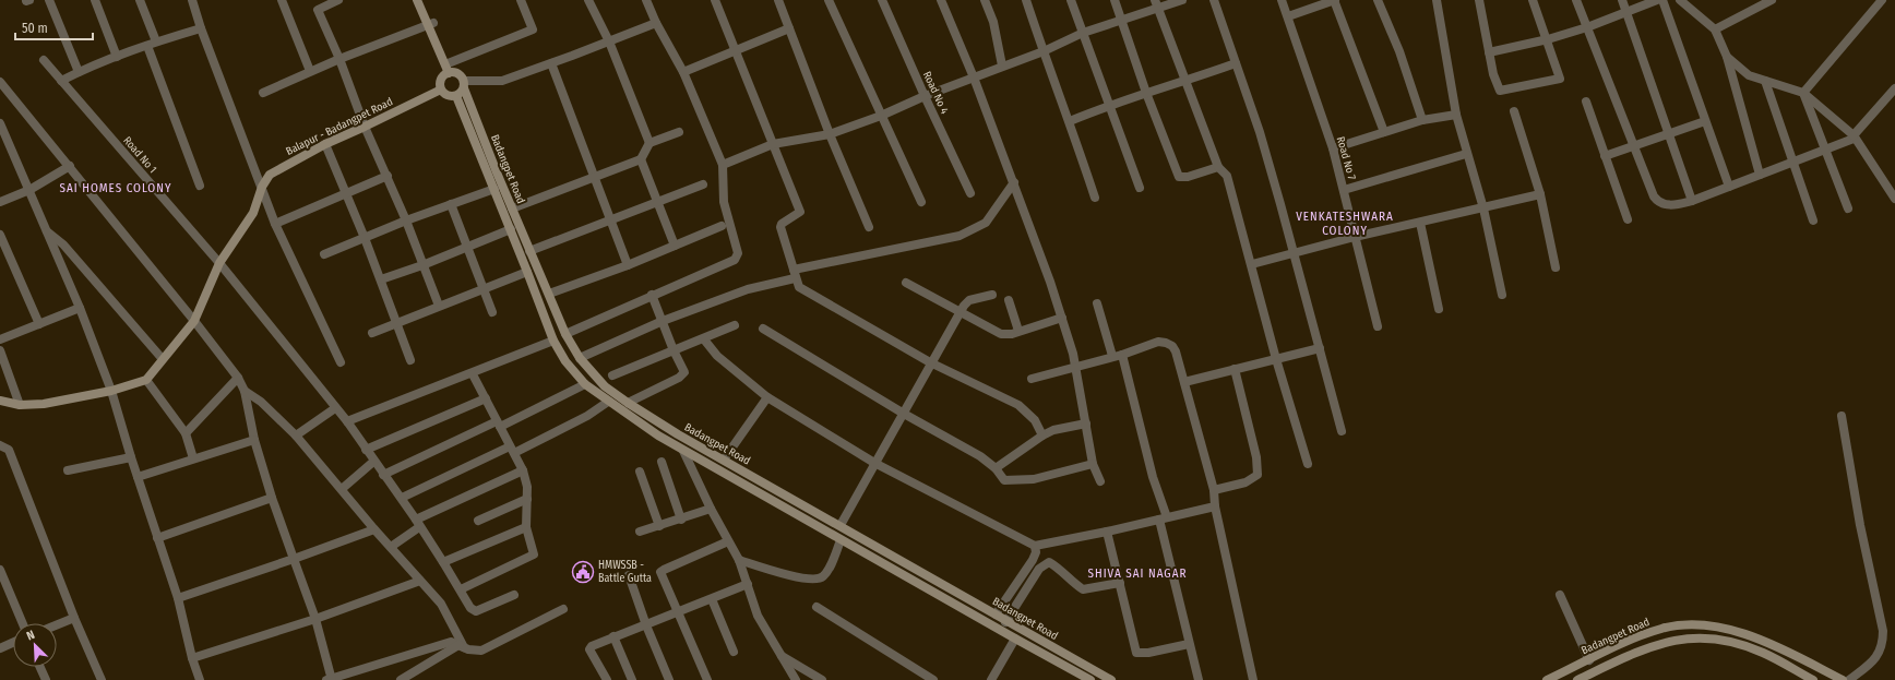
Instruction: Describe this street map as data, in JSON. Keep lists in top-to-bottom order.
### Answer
{
  "streets": {
    "main road": ["Balapur - Badangpet Road", "Badangpet Road"],
    "street": ["Road No 4", "Road No 1", "Road No 7"]
  },
  "crossings": [
    ["Balapur - Badangpet Road", "Road No 1"],
    ["Balapur - Badangpet Road", "Badangpet Road"]
  ],
  "districts": ["SAI HOMES COLONY", "VENKATESHWARA COLONY", "SHIVA SAI NAGAR"],
  "places": {
    "public building": ["HMWSSB - Battle Gutta"]
  },
  "scale_bar": "50 m",
  "north": "top left"
}
